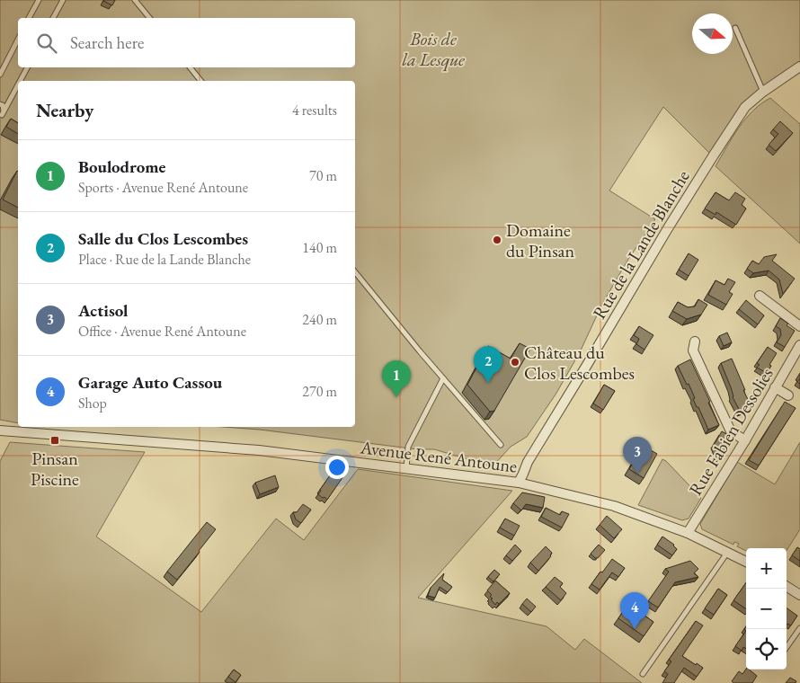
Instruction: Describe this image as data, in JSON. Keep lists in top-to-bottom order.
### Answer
{
  "streets": {
    "street": ["Rue de la Lande Blanche", "Rue Fabien Dessolies", "Avenue René Antoune"]
  },
  "crossings": [
    ["Rue de la Lande Blanche", "Avenue René Antoune"],
    ["Rue Fabien Dessolies", "Avenue René Antoune"]
  ],
  "parks": ["Bois de la Lesque"],
  "places": {
    "other": ["Domaine du Pinsan", "Château du Clos Lescombes"],
    "transit": ["Pinsan Piscine"]
  },
  "north": "right",
  "page": {
    "search": "Search here",
    "heading": ["Nearby", "4 results"],
    "list": [
      {
        "mark": "1",
        "name": "Boulodrome",
        "note": "Sports · Avenue René Antoune",
        "value": "70 m"
      },
      {
        "mark": "2",
        "name": "Salle du Clos Lescombes",
        "note": "Place · Rue de la Lande Blanche",
        "value": "140 m"
      },
      {
        "mark": "3",
        "name": "Actisol",
        "note": "Office · Avenue René Antoune",
        "value": "240 m"
      },
      {
        "mark": "4",
        "name": "Garage Auto Cassou",
        "note": "Shop",
        "value": "270 m"
      }
    ],
    "pins": [
      "2",
      "1",
      "3",
      "4"
    ],
    "map_buttons": ["+", "−"]
  }
}
